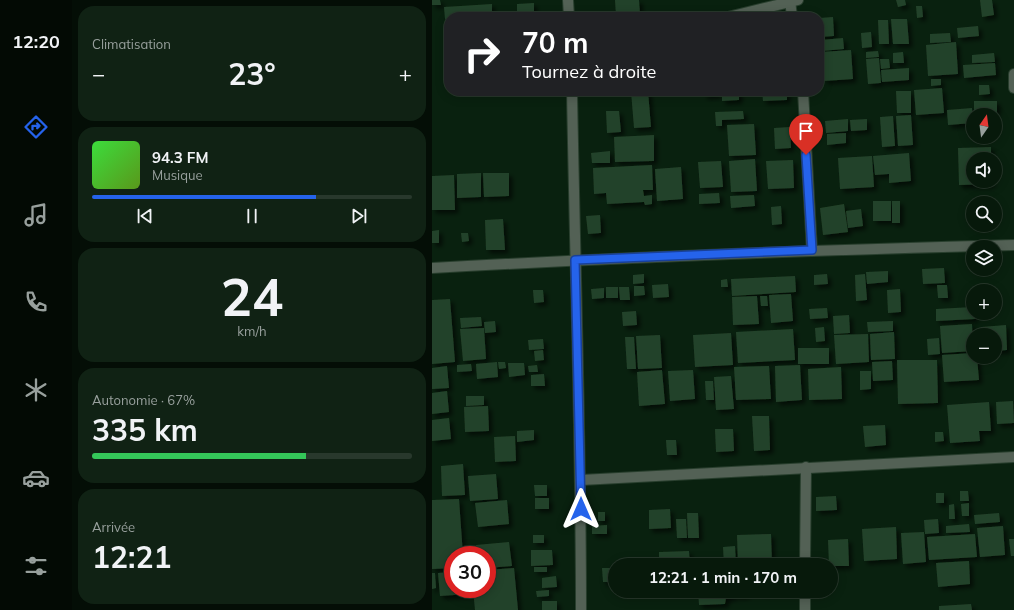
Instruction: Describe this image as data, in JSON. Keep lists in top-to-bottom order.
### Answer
{
  "north": "top",
  "page": {
    "tabs": "12:20",
    "tile": [
      "Climatisation",
      ["24", "km/h"],
      ["Autonomie · 67%", "335 km"],
      ["Arrivée", "12:21"]
    ],
    "turn": ["70 m", "Tournez à droite"],
    "heat": ["−", "23°", "+"],
    "map_buttons": ["+", "−"],
    "song": ["94.3 FM", "Musique"],
    "limit": "30",
    "trip": "12:21 · 1 min · 170 m"
  }
}
